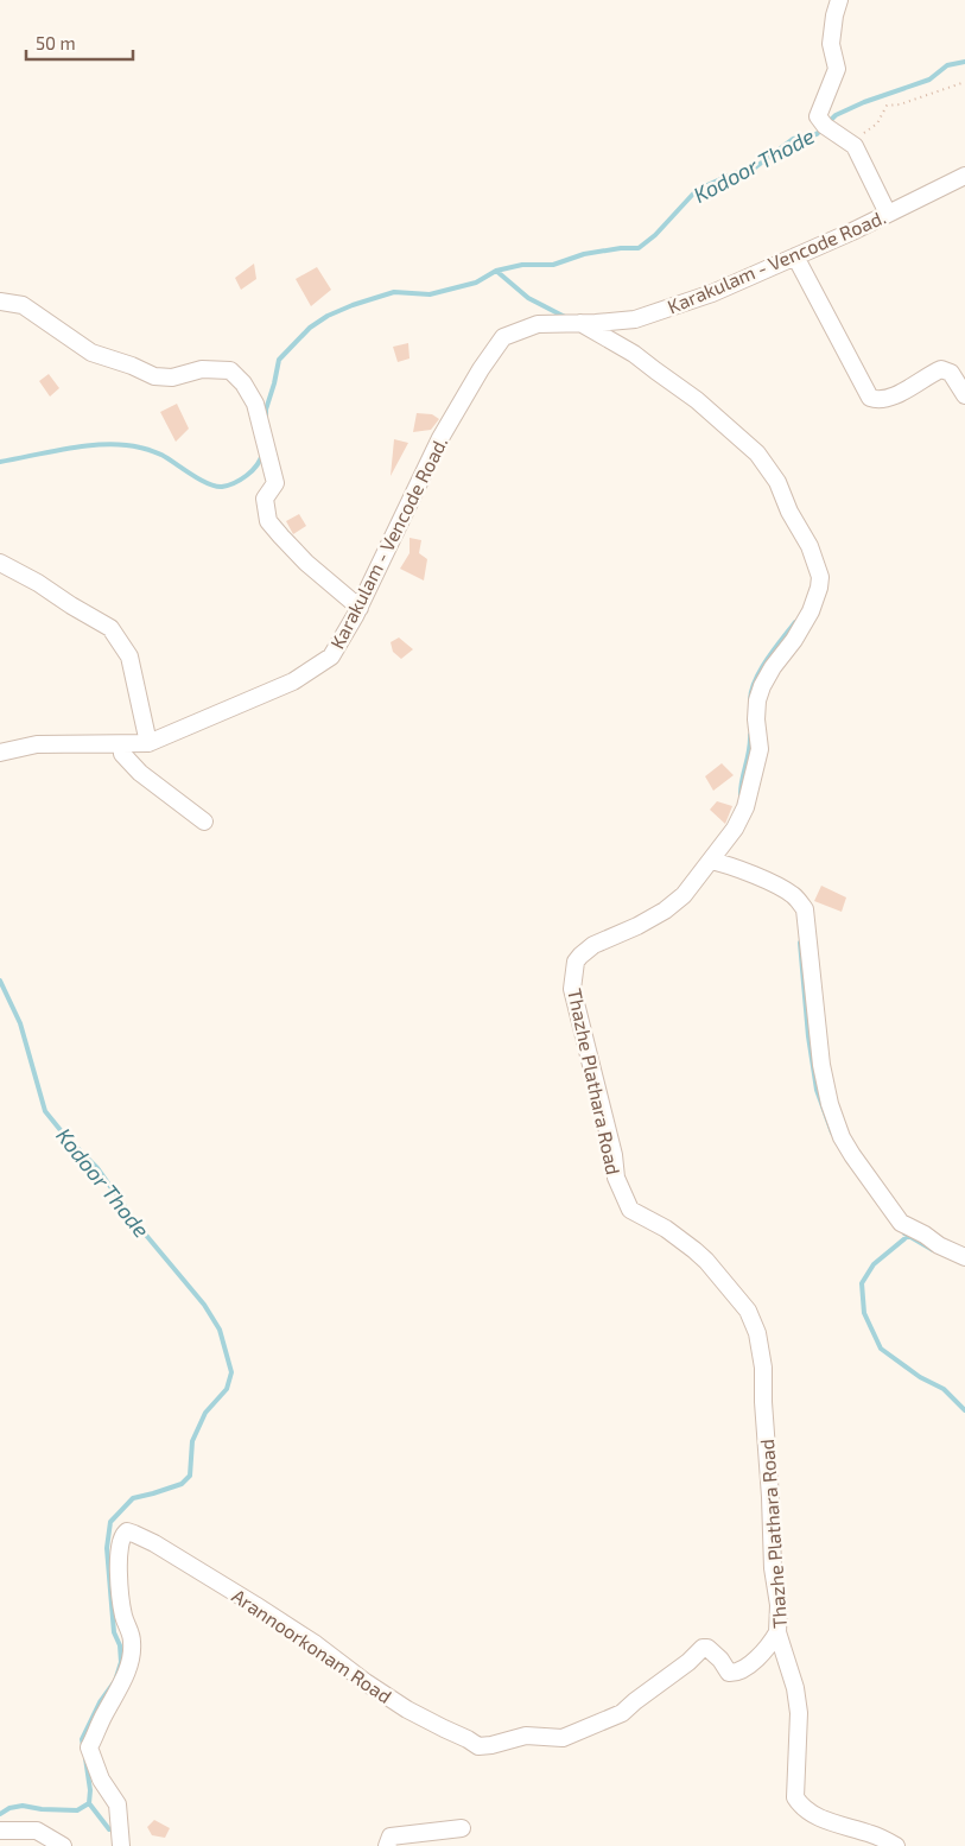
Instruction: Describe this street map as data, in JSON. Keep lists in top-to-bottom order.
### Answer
{
  "streets": {
    "street": ["Karakulam - Vencode Road.", "Thazhe Plathara Road", "Arannoorkonam Road"]
  },
  "crossings": [
    ["Karakulam - Vencode Road.", "Thazhe Plathara Road"],
    ["Thazhe Plathara Road", "Arannoorkonam Road"]
  ],
  "water": ["Kodoor Thode"],
  "scale_bar": "50 m"
}
